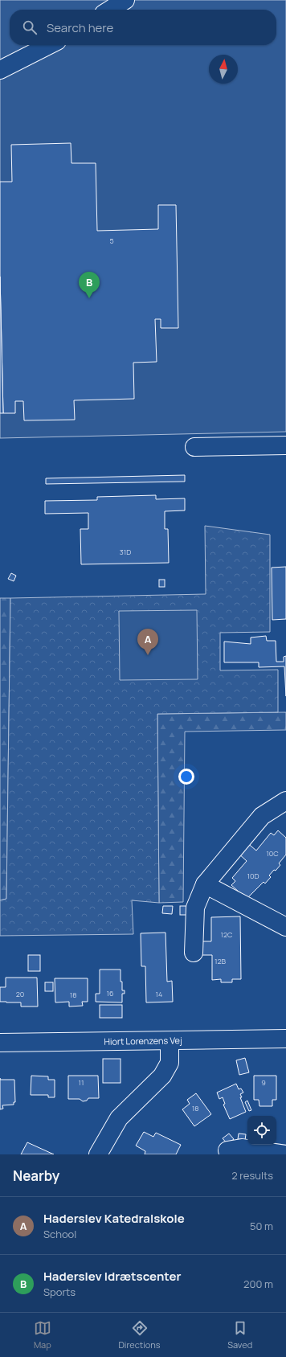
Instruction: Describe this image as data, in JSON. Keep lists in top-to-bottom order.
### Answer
{
  "streets": {
    "street": ["Hiort Lorenzens Vej"]
  },
  "house_numbers": [
    "5",
    "31D",
    "10C",
    "10D",
    "12C",
    "12B",
    "16",
    "20",
    "14",
    "18",
    "11",
    "9",
    "18"
  ],
  "north": "top",
  "page": {
    "search": "Search here",
    "pins": ["B", "A"],
    "heading": ["Nearby", "2 results"],
    "list": [
      {
        "mark": "A",
        "name": "Haderslev Katedralskole",
        "note": "School",
        "value": "50 m"
      },
      {
        "mark": "B",
        "name": "Haderslev Idrætscenter",
        "note": "Sports",
        "value": "200 m"
      }
    ],
    "nav": ["Map", "Directions", "Saved"]
  }
}
